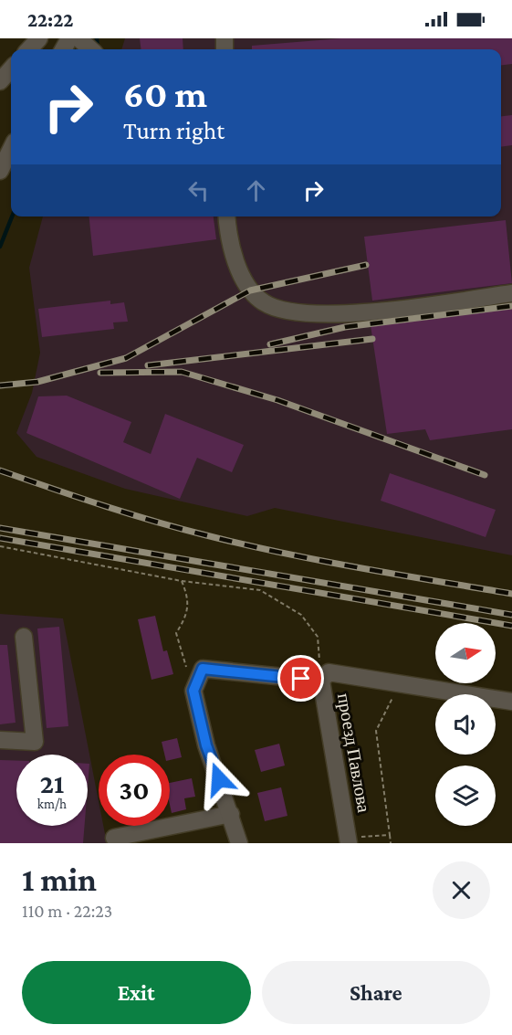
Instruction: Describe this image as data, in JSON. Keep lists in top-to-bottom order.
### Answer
{
  "streets": {
    "street": ["проезд Павлова"]
  },
  "north": "right",
  "page": {
    "status": "22:22",
    "turn": ["60 m", "Turn right"],
    "speed": "21 km/h",
    "limit": "30",
    "heading": ["1 min", "110 m · 22:23"],
    "buttons": ["Exit", "Share"]
  }
}
